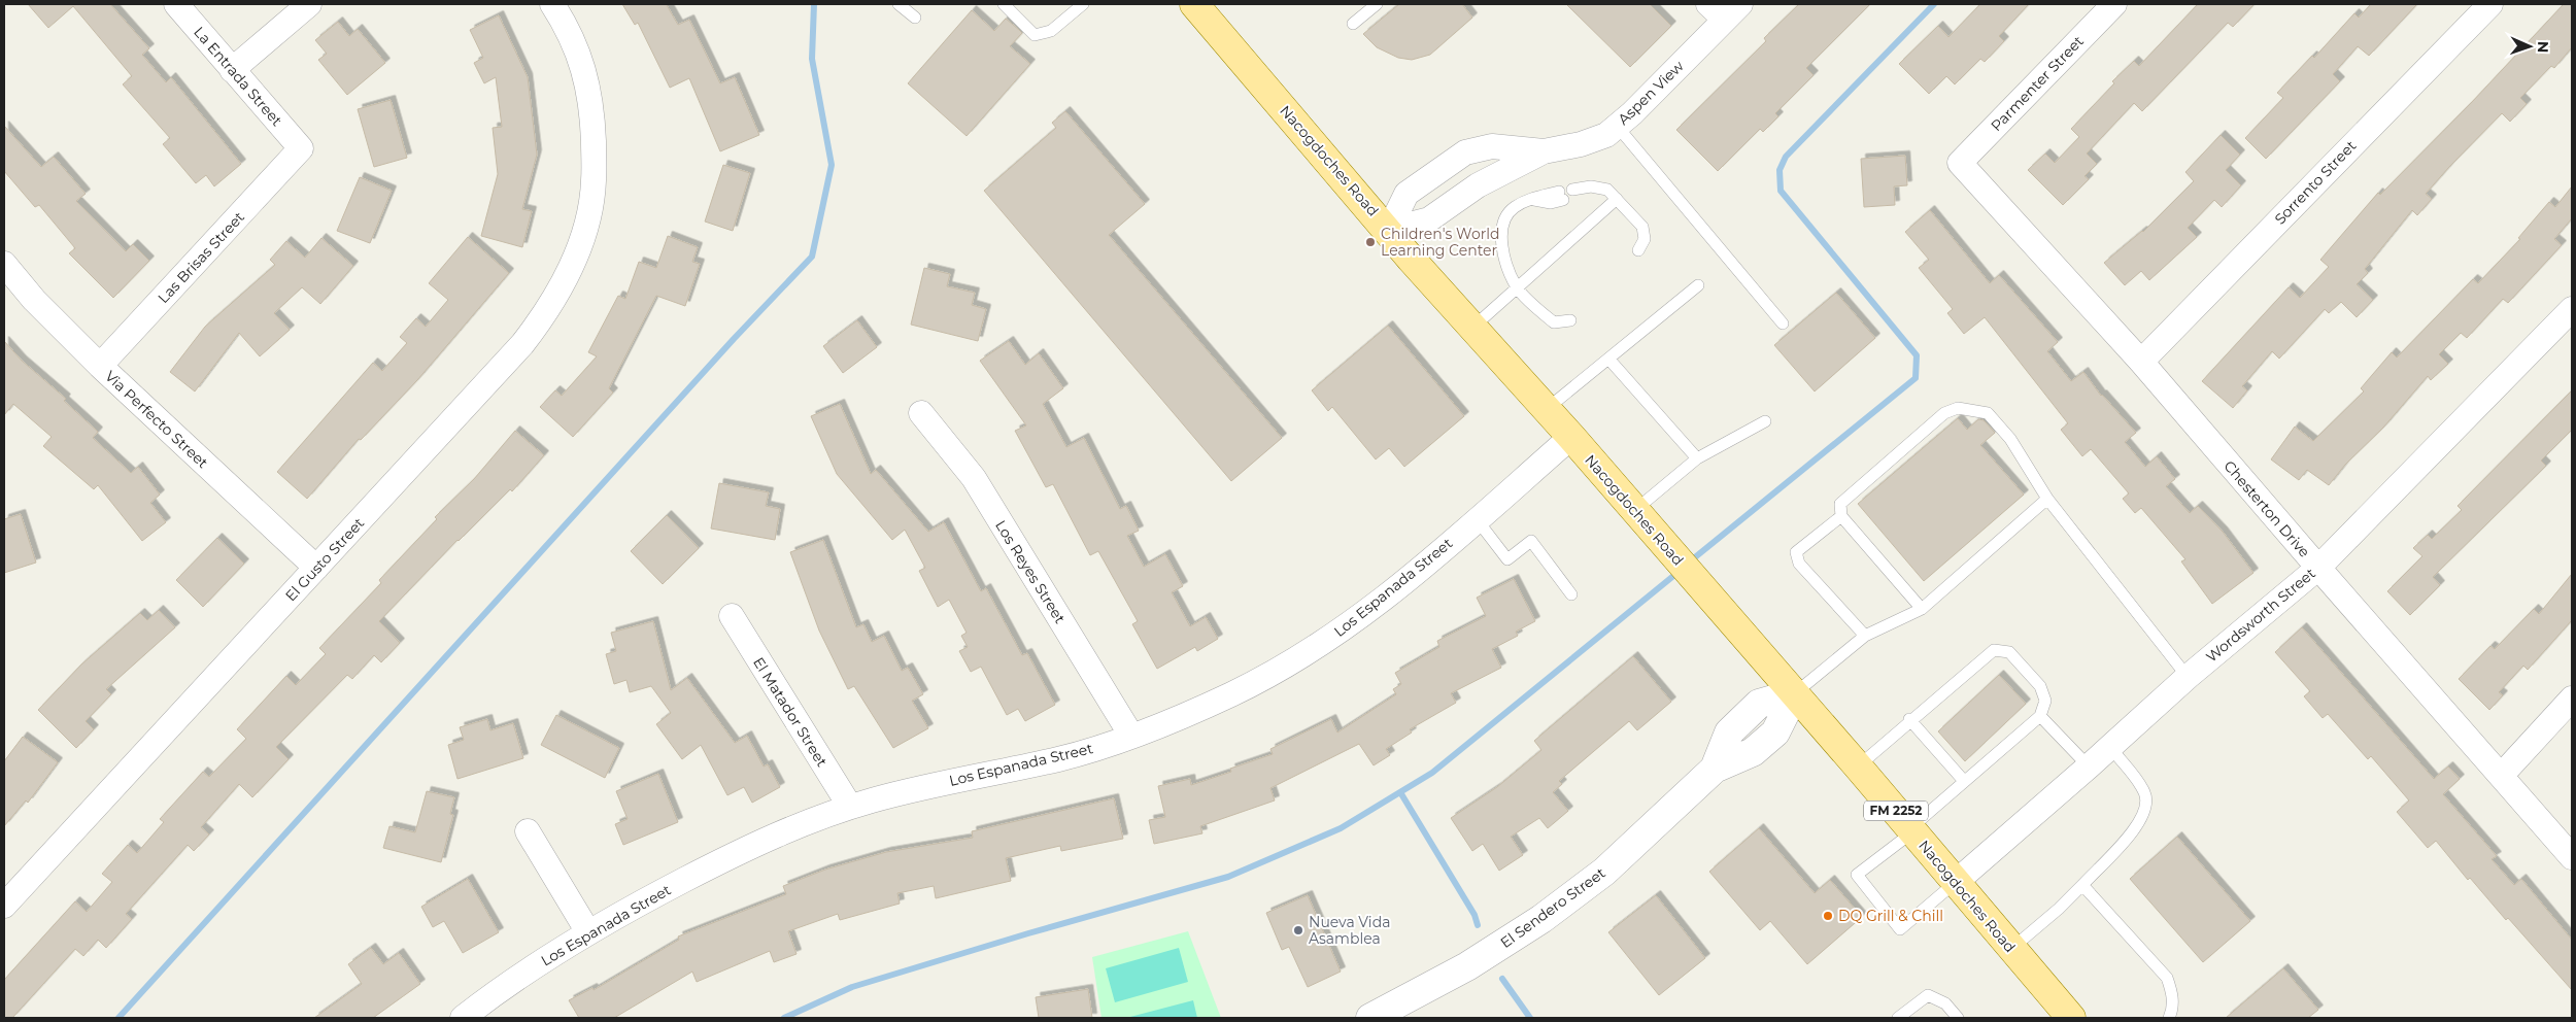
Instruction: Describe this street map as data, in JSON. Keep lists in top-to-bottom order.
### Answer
{
  "streets": {
    "main road": ["Nacogdoches Road", "FM 2252"],
    "street": [
      "La Entrada Street",
      "Parmenter Street",
      "Aspen View",
      "Sorrento Street",
      "Las Brisas Street",
      "Via Perfecto Street",
      "Chesterton Drive",
      "El Gusto Street",
      "Los Reyes Street",
      "Los Espanada Street",
      "Wordsworth Street",
      "El Matador Street",
      "El Sendero Street"
    ]
  },
  "crossings": [
    ["La Entrada Street", "Las Brisas Street"],
    ["Parmenter Street", "Chesterton Drive"],
    ["Aspen View", "Nacogdoches Road"],
    ["Nacogdoches Road", "Los Espanada Street"],
    ["Nacogdoches Road", "Wordsworth Street"],
    ["Nacogdoches Road", "El Sendero Street"],
    ["Sorrento Street", "Chesterton Drive"],
    ["Las Brisas Street", "Via Perfecto Street"],
    ["Via Perfecto Street", "El Gusto Street"],
    ["Chesterton Drive", "Wordsworth Street"],
    ["Los Reyes Street", "Los Espanada Street"],
    ["Los Espanada Street", "El Matador Street"]
  ],
  "places": ["Children's World Learning Center", "DQ Grill & Chill", "Nueva Vida Asamblea"],
  "north": "right"
}
